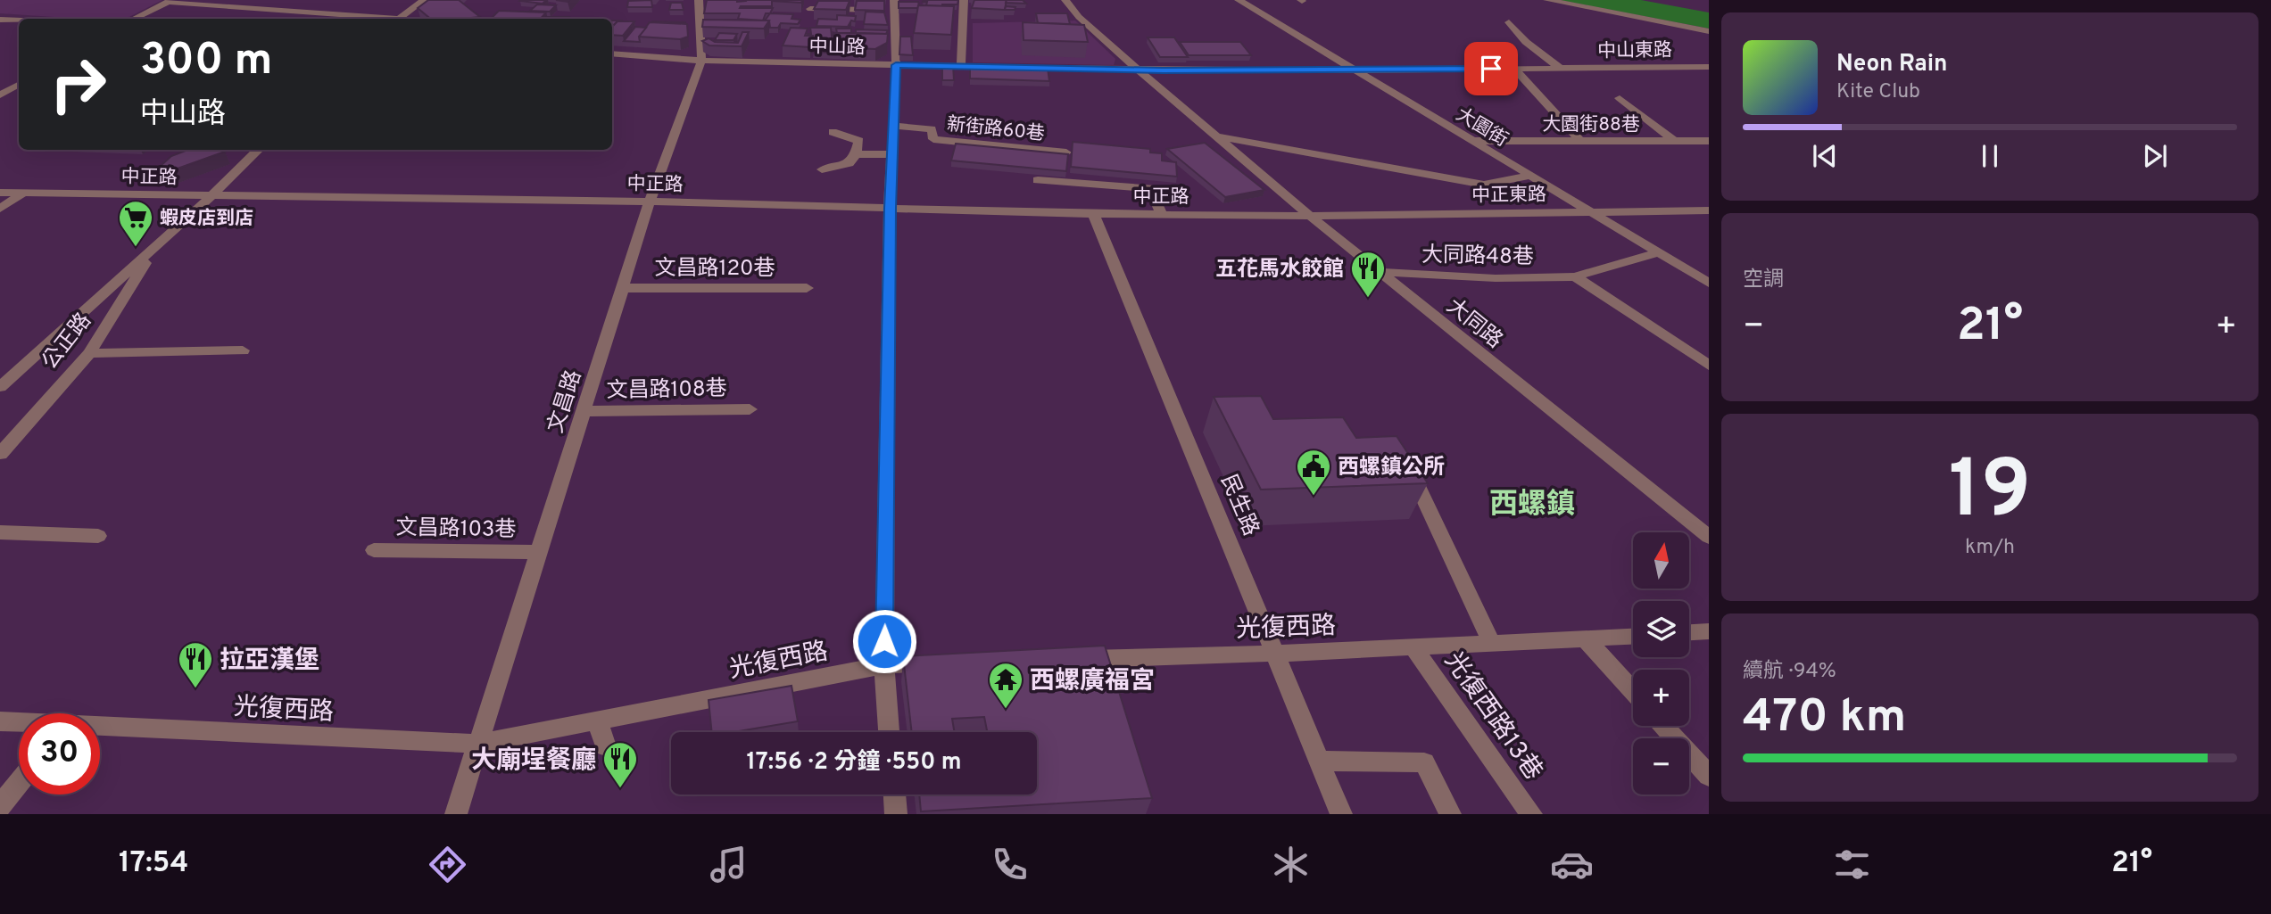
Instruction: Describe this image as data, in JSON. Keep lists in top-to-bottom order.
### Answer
{
  "streets": {
    "street": [
      "中山路",
      "中山東路",
      "大園街88巷",
      "大園街",
      "新街路60巷",
      "中正路",
      "中正東路",
      "大同路48巷",
      "文昌路120巷",
      "大同路",
      "公正路",
      "文昌路108巷",
      "文昌路",
      "民生路",
      "文昌路103巷",
      "光復西路",
      "光復西路13巷"
    ]
  },
  "crossings": [
    ["中山路", "文昌路"],
    ["中山東路", "大園街"],
    ["中山東路", "大同路"],
    ["大園街88巷", "大園街"],
    ["大園街", "中正東路"],
    ["大園街", "大同路48巷"],
    ["大園街", "大同路"],
    ["中正路", "中正東路"],
    ["中正路", "大同路"],
    ["中正路", "公正路"],
    ["中正路", "文昌路"],
    ["中正路", "民生路"],
    ["中正東路", "大同路"],
    ["大同路48巷", "大同路"],
    ["文昌路120巷", "文昌路"],
    ["文昌路108巷", "文昌路"],
    ["文昌路", "文昌路103巷"],
    ["文昌路", "光復西路"],
    ["民生路", "光復西路"],
    ["光復西路", "光復西路13巷"]
  ],
  "districts": ["西螺鎮"],
  "places": {
    "supermarket": ["蝦皮店到店"],
    "restaurant": ["五花馬水餃館", "拉亞漢堡", "大廟埕餐廳"],
    "public building": ["西螺鎮公所"],
    "temple": ["西螺廣福宮"]
  },
  "north": "top",
  "page": {
    "turn": ["300 m", "中山路"],
    "song": ["Neon Rain", "Kite Club"],
    "tile": [
      "空調",
      ["19", "km/h"],
      ["續航 · 94%", "470 km"]
    ],
    "heat": ["−", "21°", "+"],
    "map_buttons": ["+", "−"],
    "limit": "30",
    "trip": "17:56 · 2 分鐘 · 550 m",
    "tabs": ["17:54", "21°"]
  }
}
